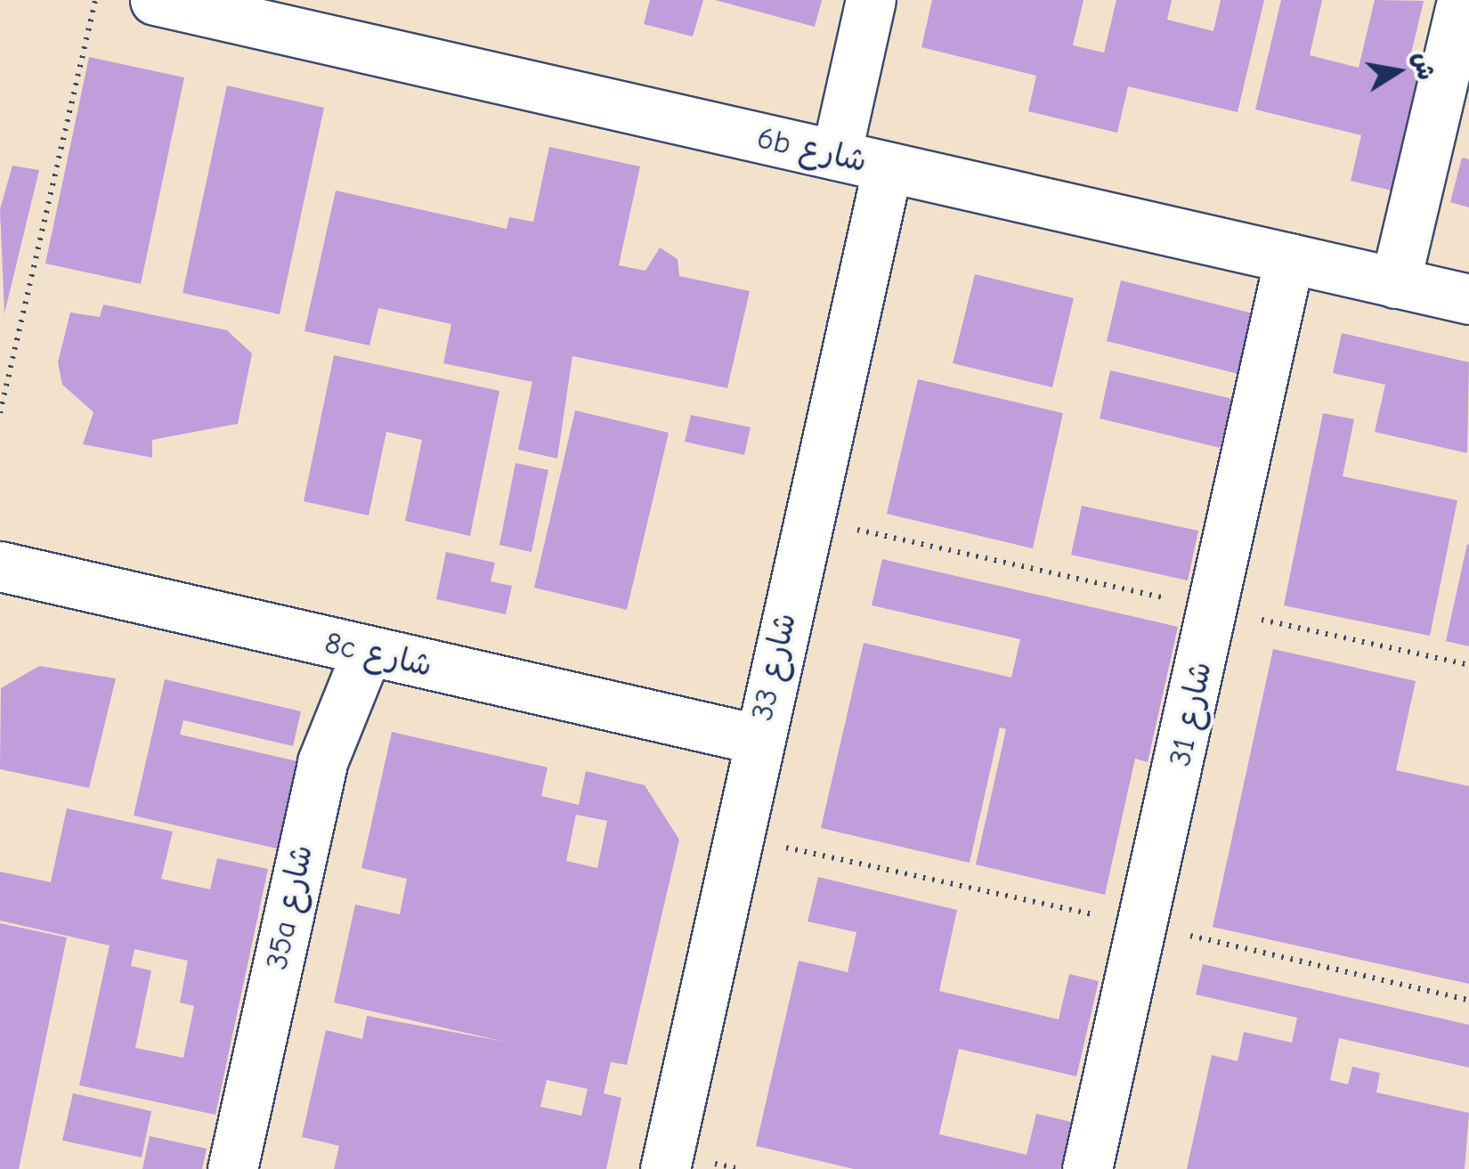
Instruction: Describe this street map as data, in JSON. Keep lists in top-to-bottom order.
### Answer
{
  "streets": {
    "street": [
      "6b شارع",
      "8c شارع",
      "شارع 33",
      "شارع 31",
      "35a شارع"
    ]
  },
  "crossings": [
    ["6b شارع", "شارع 33"],
    ["6b شارع", "شارع 31"],
    ["8c شارع", "شارع 33"],
    ["8c شارع", "35a شارع"]
  ],
  "north": "right"
}
